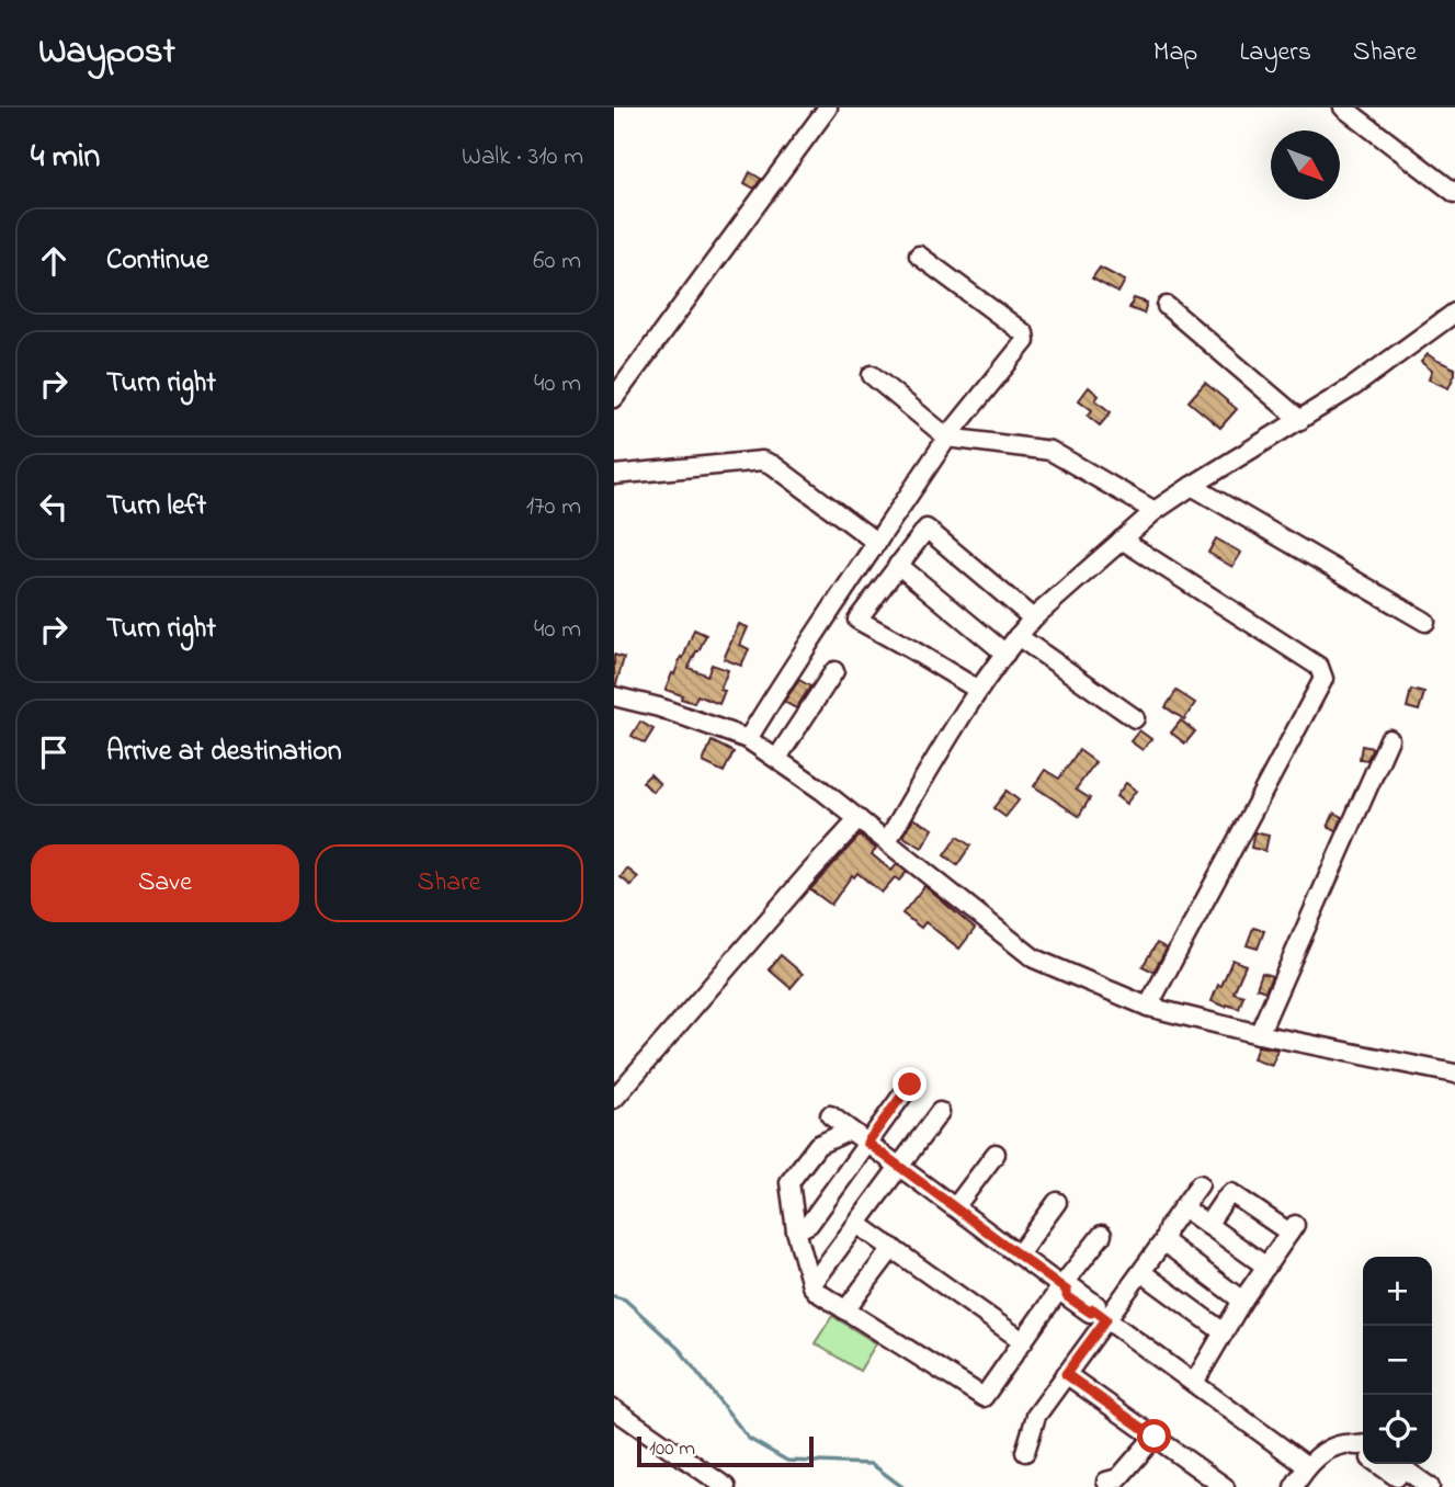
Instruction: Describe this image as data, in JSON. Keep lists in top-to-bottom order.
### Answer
{
  "scale_bar": "100 m",
  "north": "bottom right",
  "page": {
    "header": "Waypost",
    "nav": ["Map", "Layers", "Share"],
    "heading": ["4 min", "Walk · 310 m"],
    "list": [
      ["Continue", "60 m"],
      ["Turn right", "40 m"],
      ["Turn left", "170 m"],
      ["Turn right", "40 m"],
      "Arrive at destination"
    ],
    "buttons": ["Save", "Share"],
    "map_buttons": ["+", "−"],
    "scale": "100 m"
  }
}
